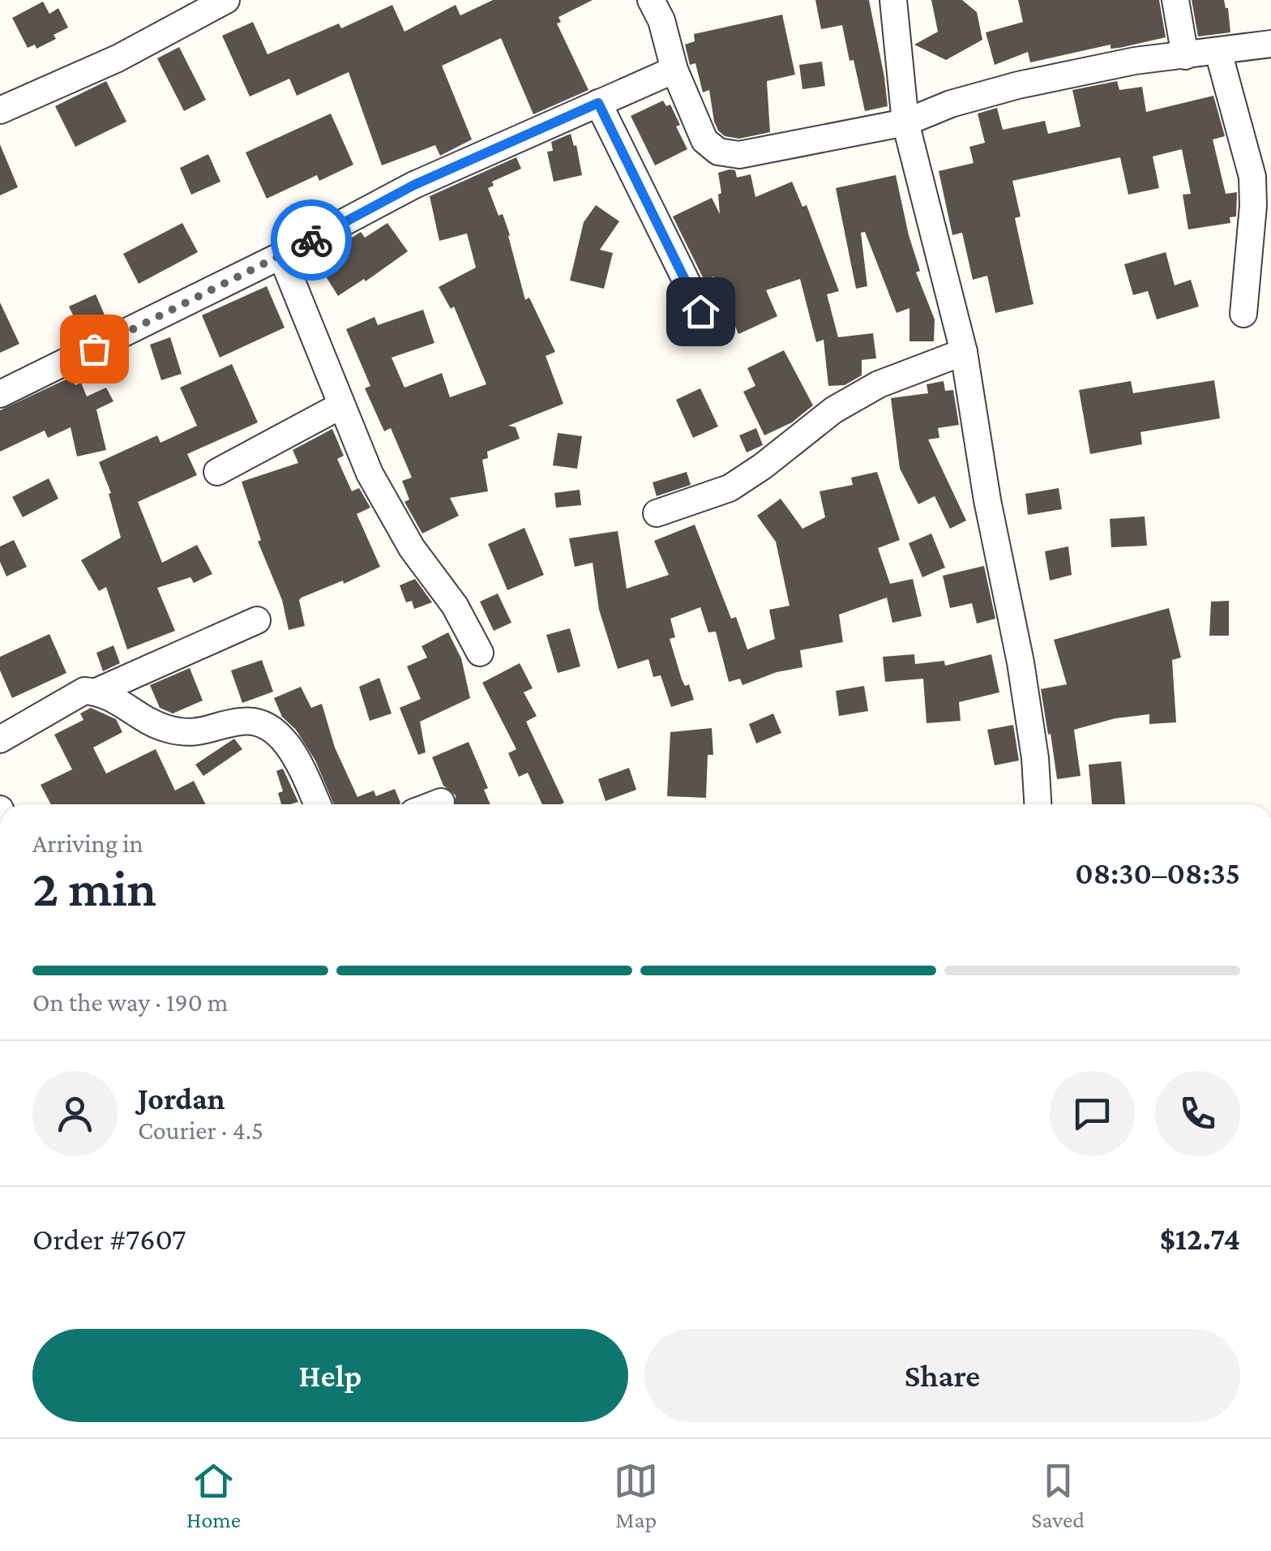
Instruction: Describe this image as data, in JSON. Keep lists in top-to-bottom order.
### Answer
{
  "page": {
    "heading": ["2 min", "Arriving in", "08:30–08:35"],
    "panel": [
      "Jordan",
      "Courier · 4.5",
      "Order #7607",
      "$12.74"
    ],
    "bar": "On the way · 190 m",
    "buttons": ["Help", "Share"],
    "tabs": ["Home", "Map", "Saved"]
  }
}
